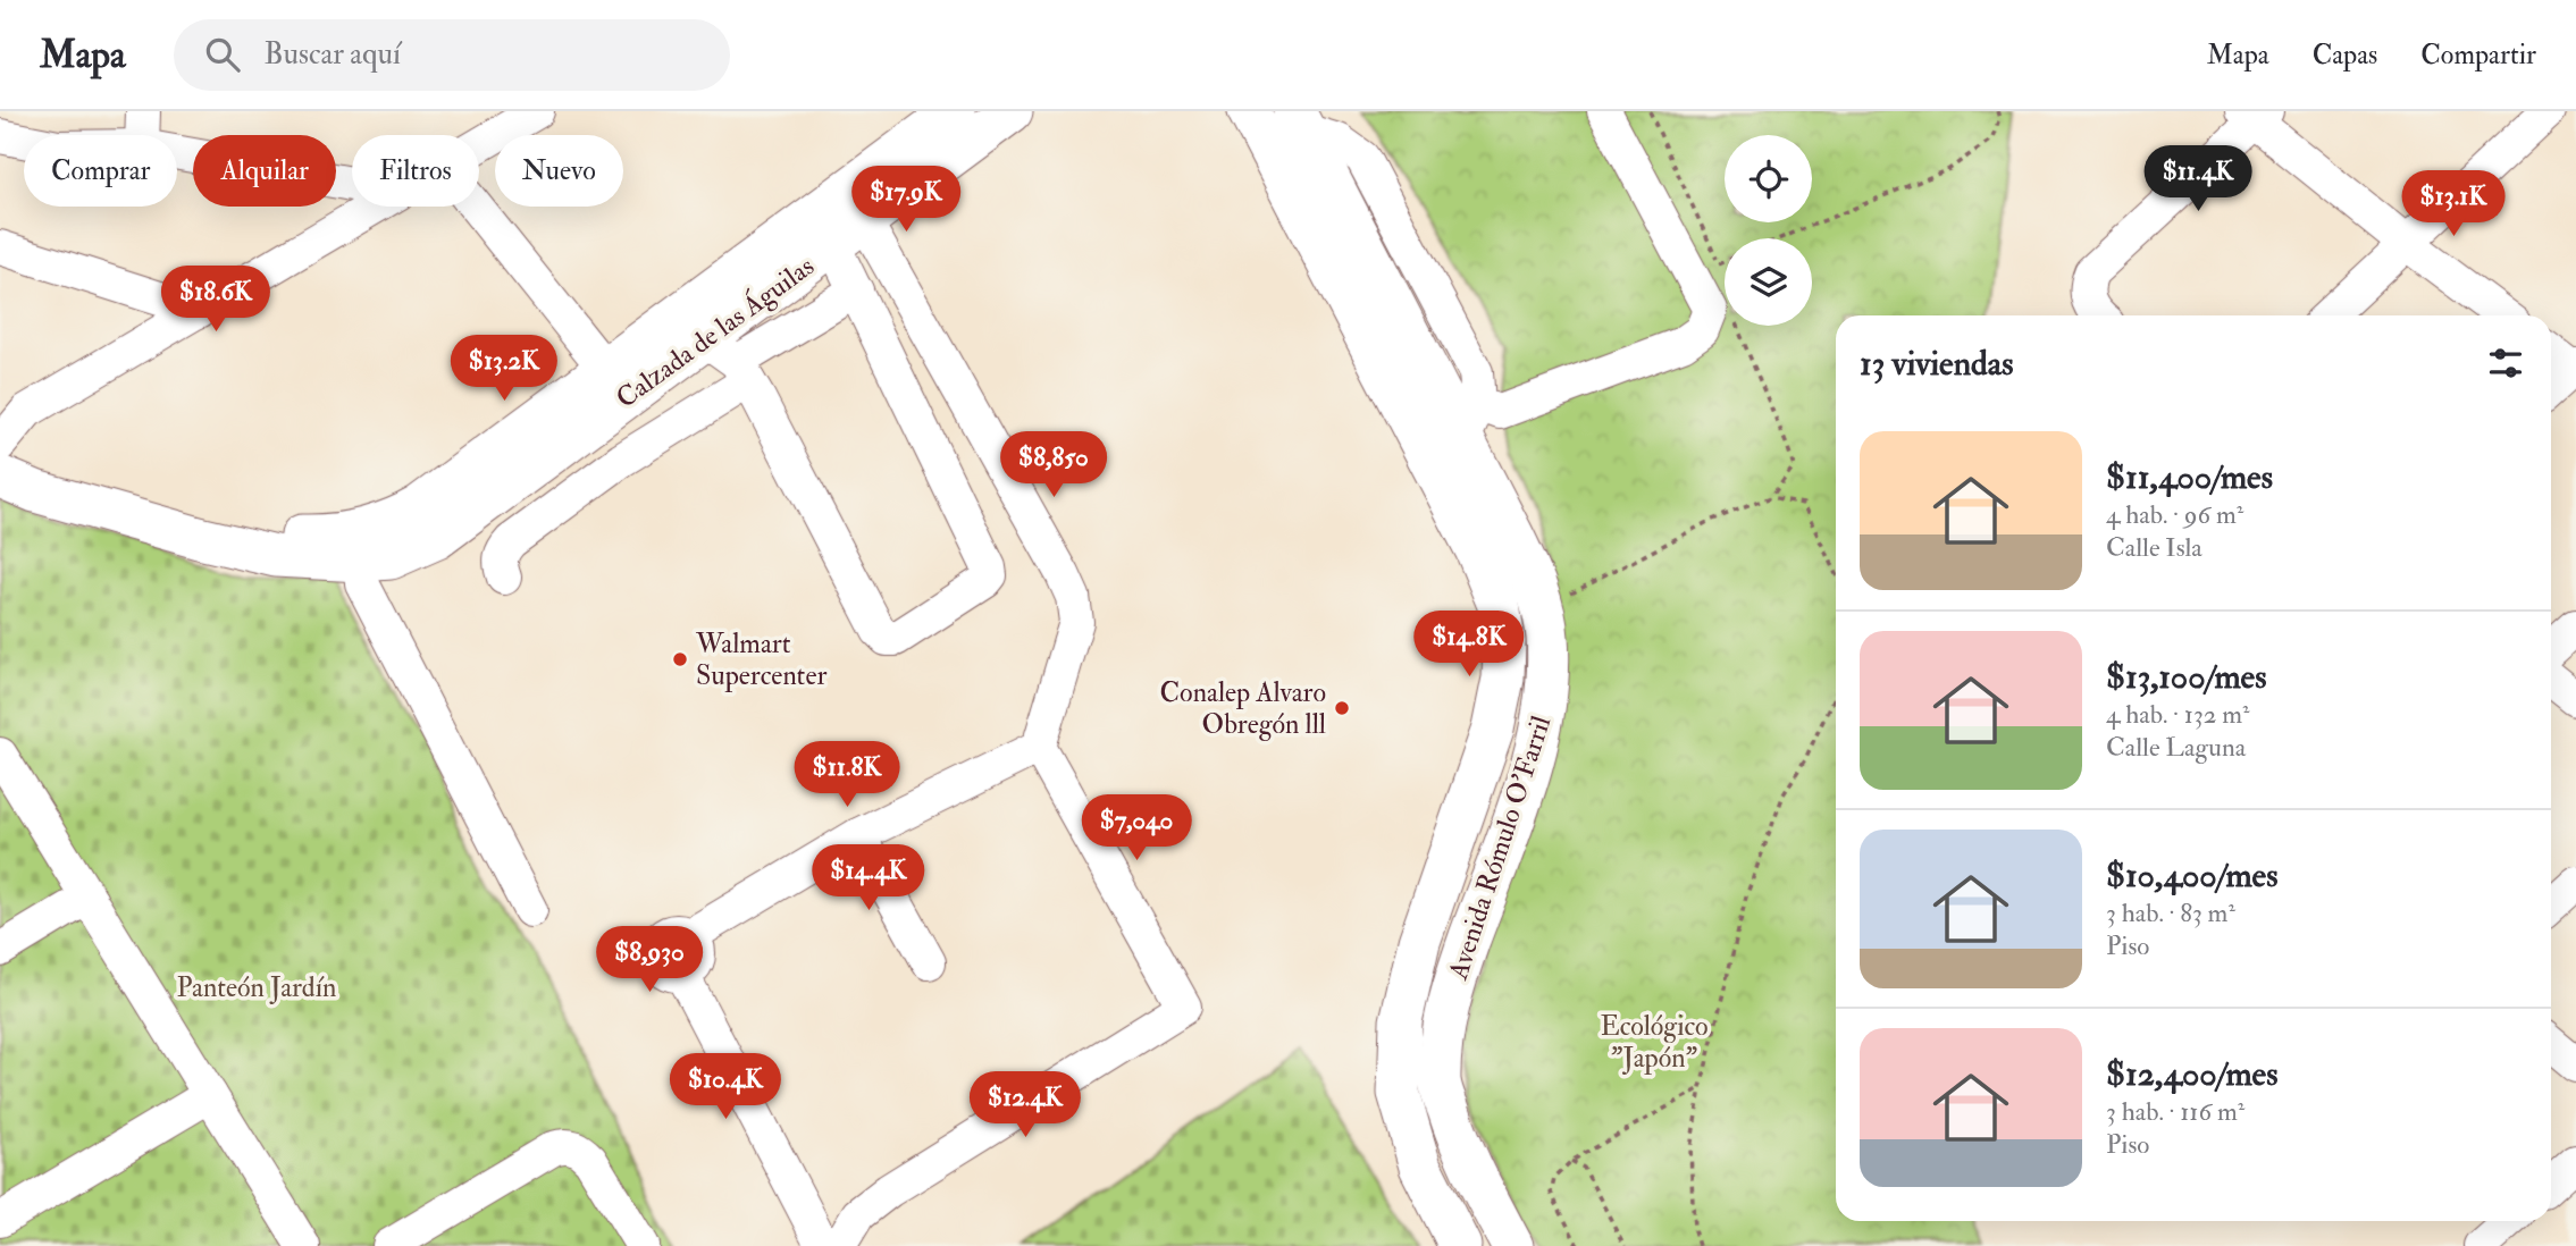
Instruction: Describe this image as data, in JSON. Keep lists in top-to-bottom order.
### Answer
{
  "streets": {
    "main road": ["Calzada de las Águilas", "Avenida Rómulo O'Farril"]
  },
  "parks": ["Panteón Jardín", "Ecológico \"Japón\""],
  "places": ["Walmart Supercenter", "Conalep Alvaro Obregón lll"],
  "page": {
    "header": "Mapa",
    "search": "Buscar aquí",
    "nav": ["Mapa", "Capas", "Compartir"],
    "chip": [
      "Comprar",
      "Alquilar",
      "Filtros",
      "Nuevo"
    ],
    "price": [
      "$11.4K",
      "$17.9K",
      "$13.1K",
      "$18.6K",
      "$13.2K",
      "$8,850",
      "$14.8K",
      "$11.8K",
      "$7,040",
      "$14.4K",
      "$8,930",
      "$10.4K",
      "$12.4K"
    ],
    "heading": "13 viviendas",
    "list": [
      {
        "name": "$11,400/mes",
        "note": "4 hab. · 96 m² · Calle Isla"
      },
      {
        "name": "$13,100/mes",
        "note": "4 hab. · 132 m² · Calle Laguna"
      },
      {
        "name": "$10,400/mes",
        "note": "3 hab. · 83 m² · Piso"
      },
      {
        "name": "$12,400/mes",
        "note": "3 hab. · 116 m² · Piso"
      }
    ]
  }
}
